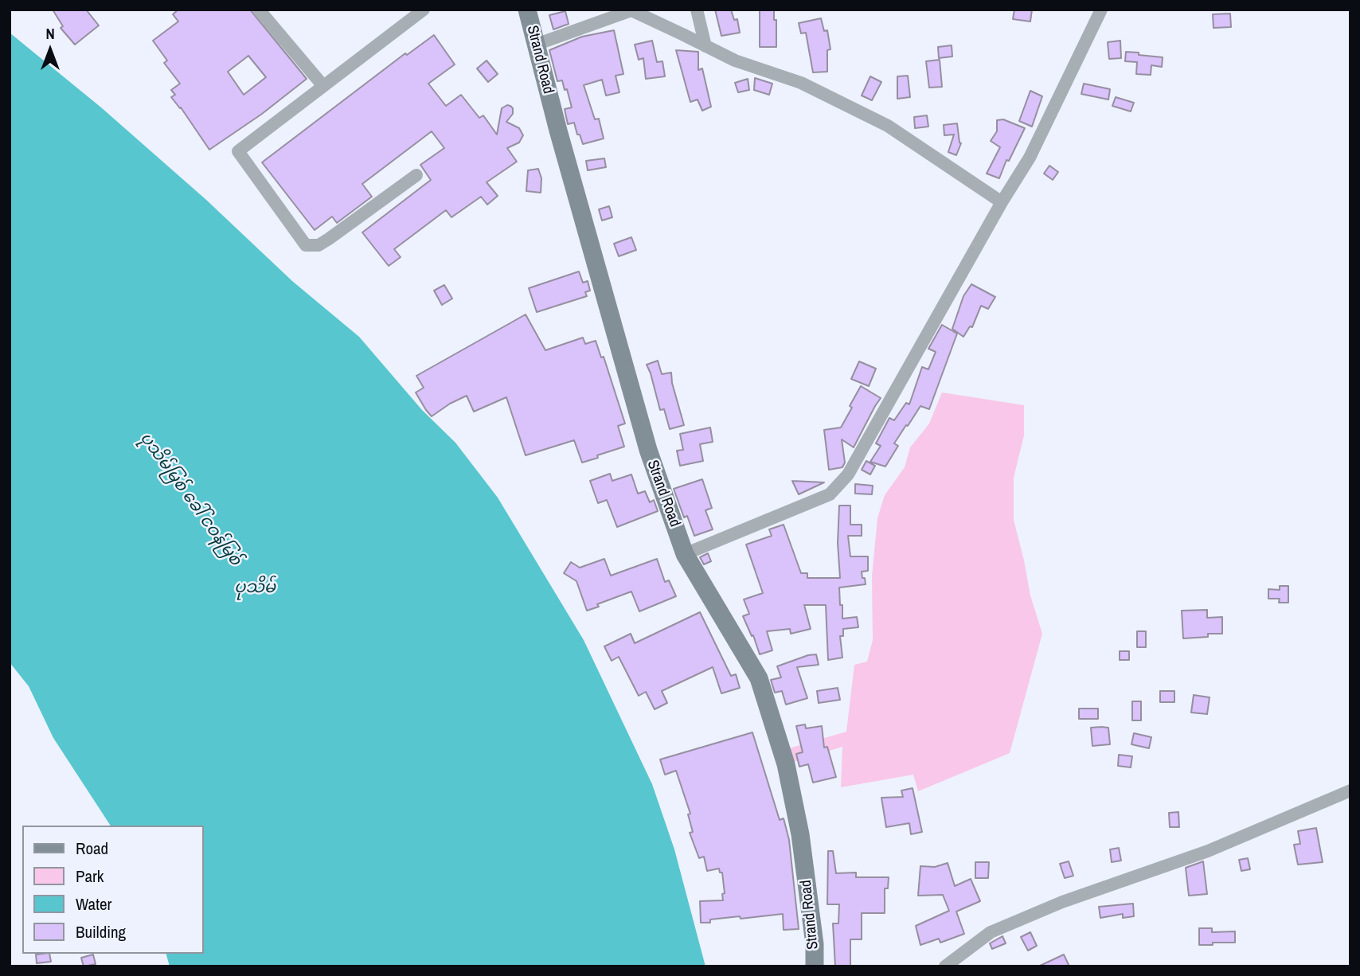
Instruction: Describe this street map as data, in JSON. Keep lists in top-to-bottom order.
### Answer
{
  "streets": {
    "main road": ["Strand Road"]
  },
  "water": ["ပုသိမ်မြစ် ခေါ် ငဝန်မြစ်", "ပုသိမ်"],
  "legend": [
    "Road",
    "Park",
    "Water",
    "Building"
  ],
  "north": "top"
}
